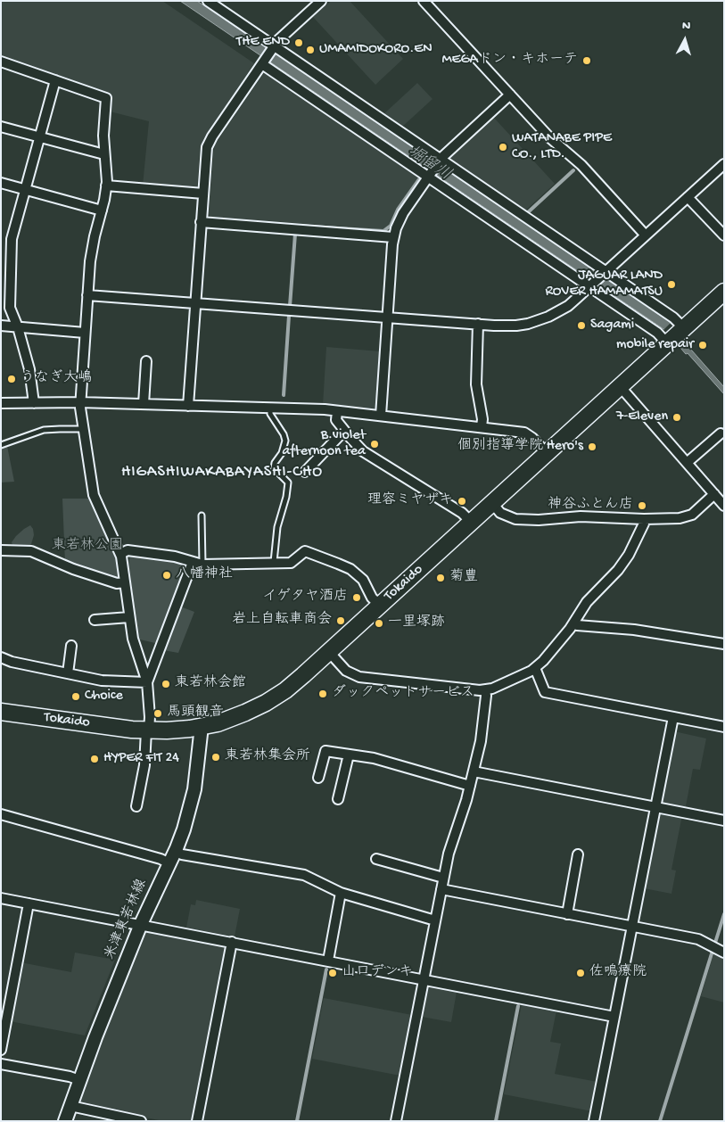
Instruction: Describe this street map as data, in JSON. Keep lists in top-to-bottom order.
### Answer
{
  "streets": {
    "highway": ["Tokaido"],
    "main road": ["米津東若林線"]
  },
  "crossings": [
    ["Tokaido", "米津東若林線"]
  ],
  "districts": ["HIGASHIWAKABAYASHI-CHO"],
  "water": ["堀留川"],
  "parks": ["東若林公園"],
  "places": [
    "THE END",
    "UMAMIDOKORO.EN",
    "MEGAドン・キホーテ",
    "WATANABE PIPE CO., LTD.",
    "JAGUAR LAND ROVER HAMAMATSU",
    "Sagami",
    "mobile repair",
    "うなぎ大嶋",
    "7-Eleven",
    "B.violet afternoon tea",
    "個別指導学院 Hero's",
    "理容ミヤザキ",
    "神谷ふとん店",
    "八幡神社",
    "菊豊",
    "イゲタヤ酒店",
    "岩上自転車商会",
    "一里塚跡",
    "東若林会館",
    "ダックペットサービス",
    "Choice",
    "馬頭観音",
    "東若林集会所",
    "HYPER FIT 24",
    "山口デンキ",
    "佐鳴療院"
  ],
  "north": "top"
}
